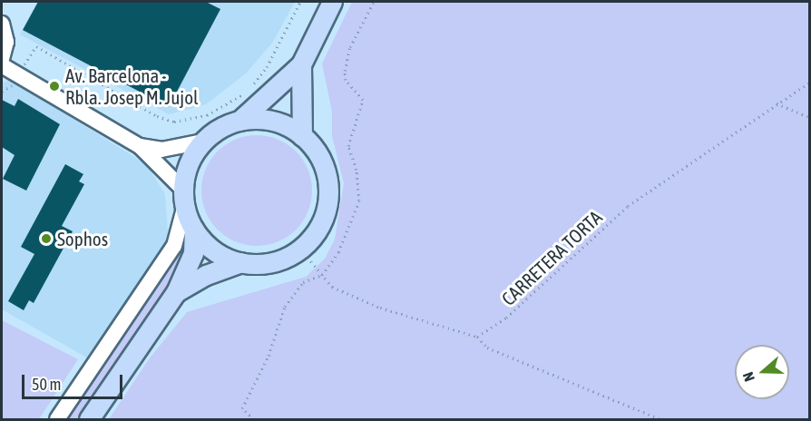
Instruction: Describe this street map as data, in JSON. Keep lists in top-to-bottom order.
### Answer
{
  "streets": {
    "path": ["CARRETERA TORTA"]
  },
  "places": ["Av. Barcelona - Rbla. Josep M. Jujol", "Sophos"],
  "scale_bar": "50 m",
  "north": "left"
}
